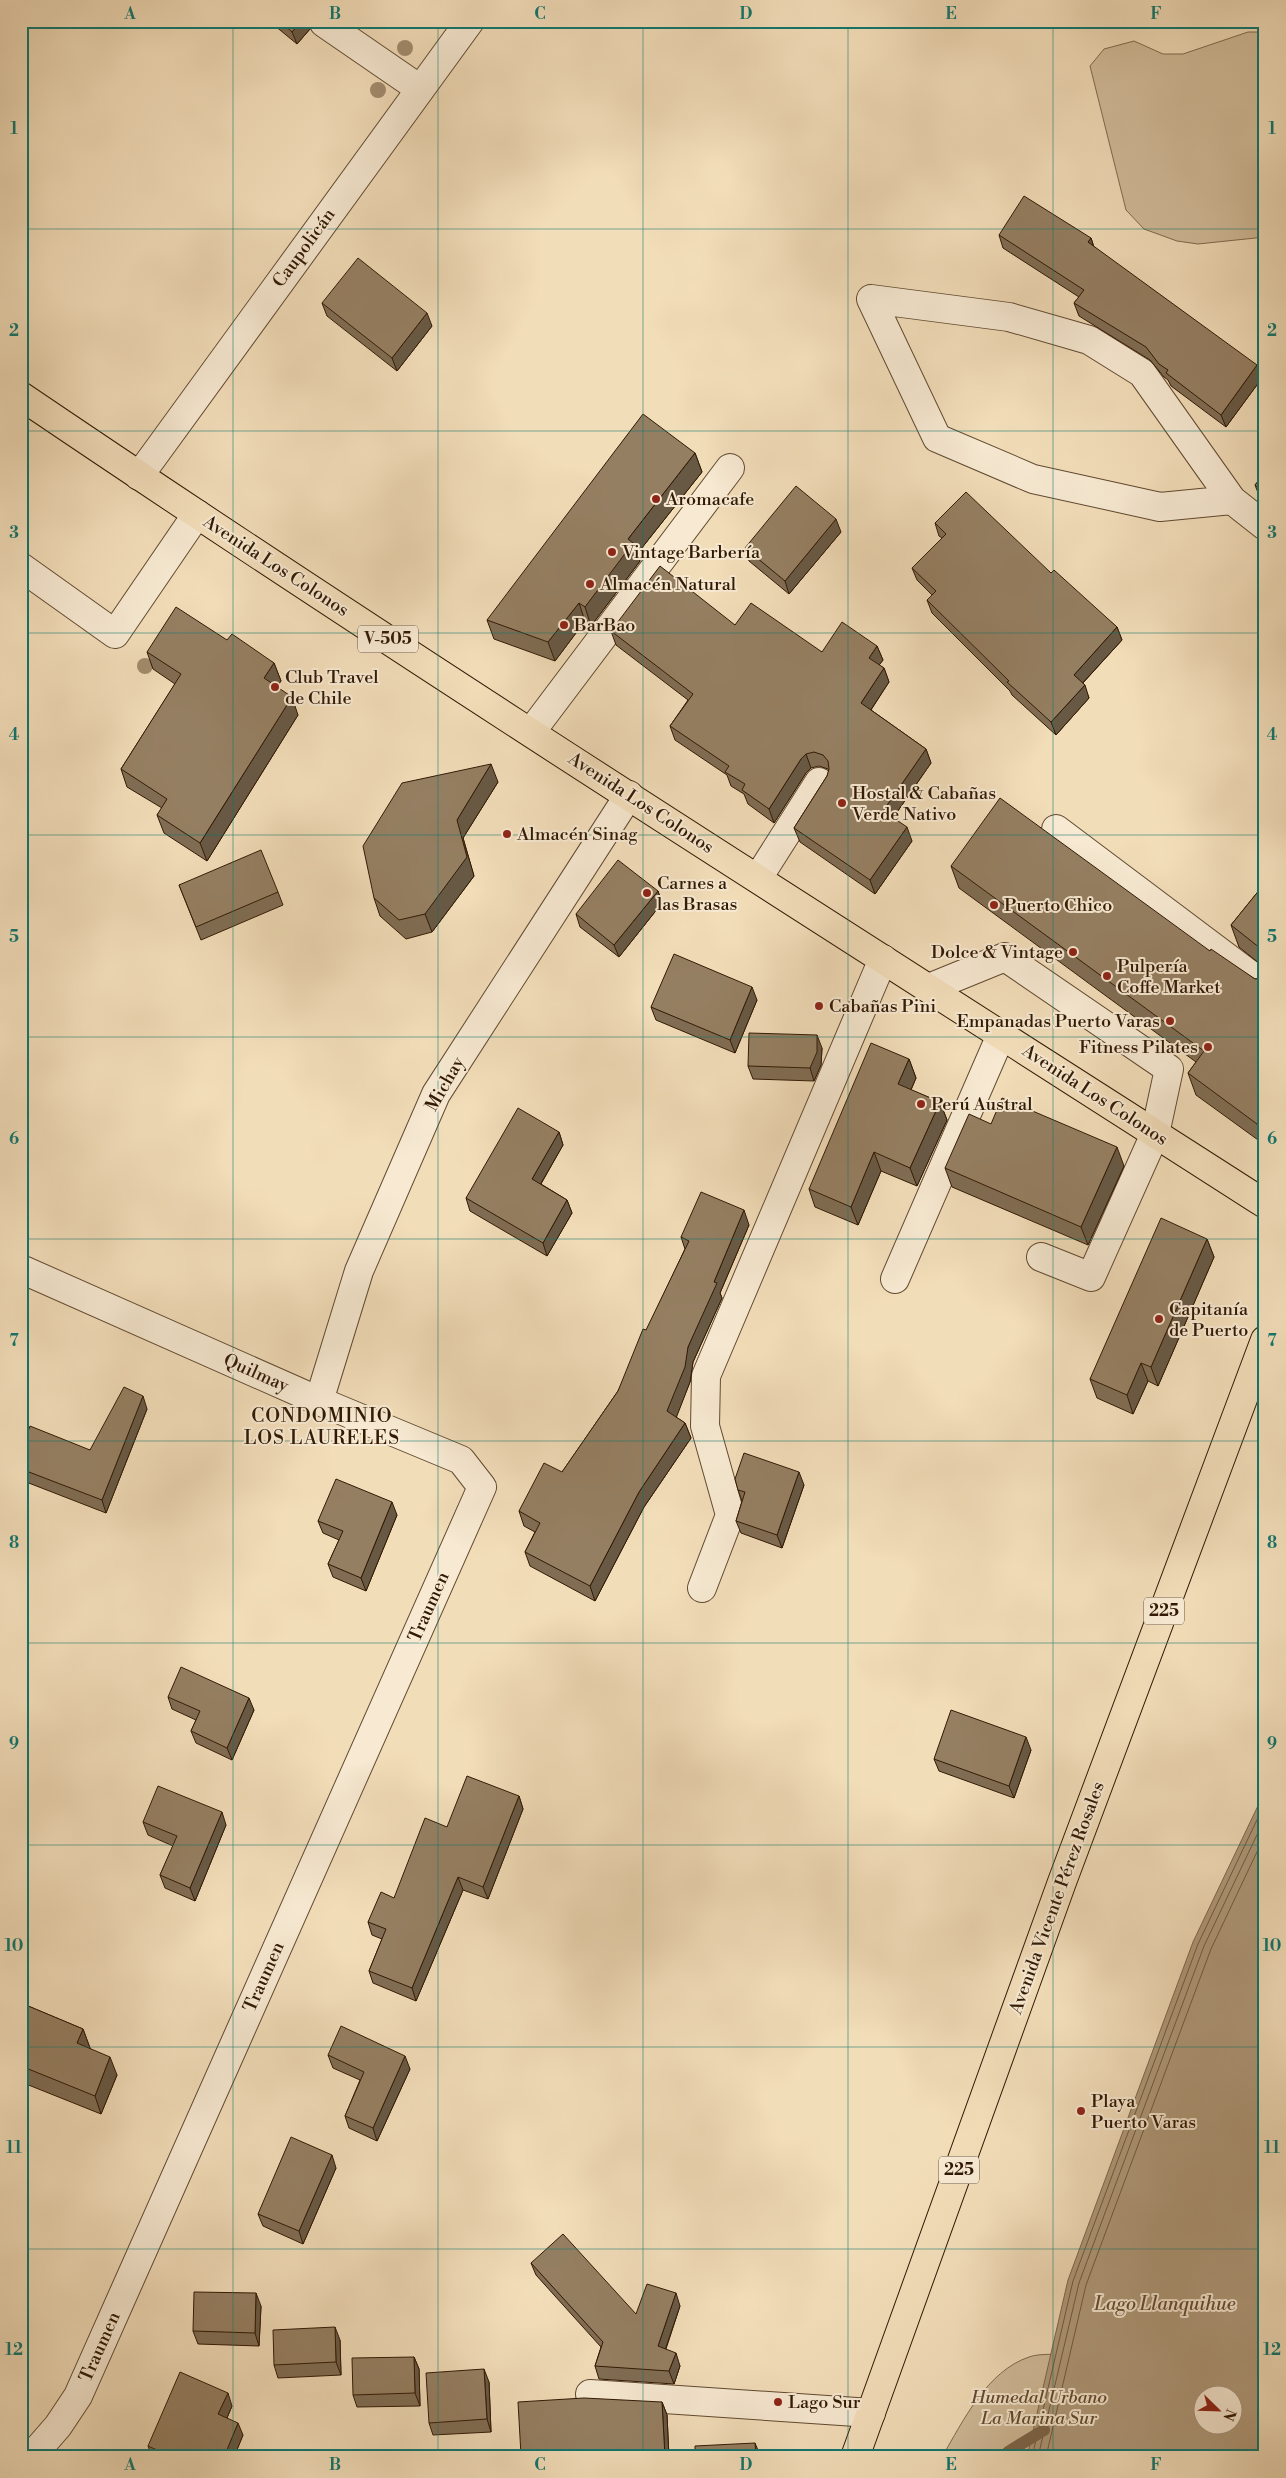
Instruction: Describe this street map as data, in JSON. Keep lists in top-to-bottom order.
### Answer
{
  "streets": {
    "main road": [
      "Avenida Los Colonos",
      "V-505",
      "225",
      "Avenida Vicente Pérez Rosales"
    ],
    "street": [
      "Caupolicán",
      "Michay",
      "Quilmay",
      "Traumen"
    ]
  },
  "crossings": [
    ["Caupolicán", "Avenida Los Colonos"],
    ["Avenida Los Colonos", "Michay"],
    ["Michay", "Quilmay"],
    ["Quilmay", "Traumen"]
  ],
  "districts": ["CONDOMINIO LOS LAURELES"],
  "water": ["Lago Llanquihue"],
  "parks": ["Humedal Urbano La Marina Sur"],
  "places": [
    "Aromacafe",
    "Vintage Barbería",
    "Almacén Natural",
    "BarBao",
    "Club Travel de Chile",
    "Hostal & Cabañas Verde Nativo",
    "Almacén Sinag",
    "Carnes a las Brasas",
    "Puerto Chico",
    "Dolce & Vintage",
    "Pulpería Coffe Market",
    "Cabañas Pini",
    "Empanadas Puerto Varas",
    "Fitness Pilates",
    "Perú Austral",
    "Capitanía de Puerto",
    "Playa Puerto Varas",
    "Lago Sur"
  ],
  "north": "bottom right",
  "grid": {
    "columns": [
      "A",
      "B",
      "C",
      "D",
      "E",
      "F"
    ],
    "rows": [
      "1",
      "2",
      "3",
      "4",
      "5",
      "6",
      "7",
      "8",
      "9",
      "10",
      "11",
      "12"
    ]
  }
}
